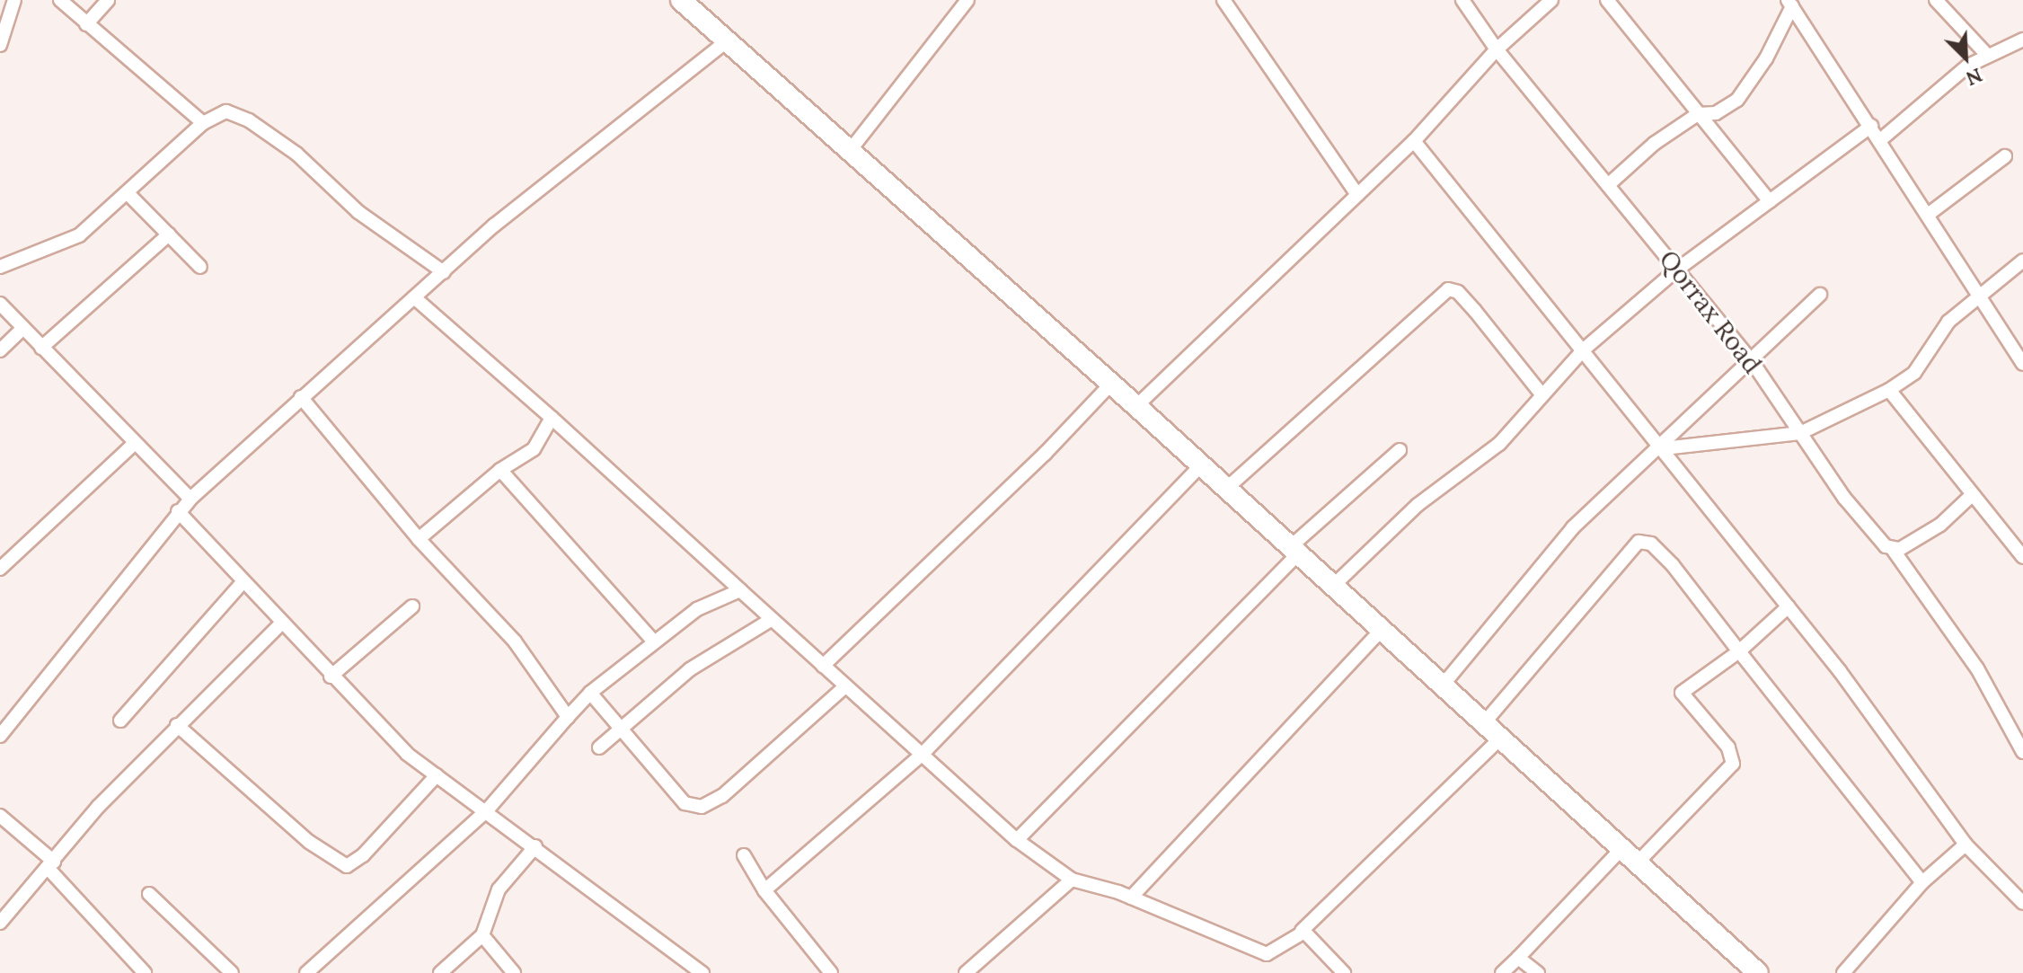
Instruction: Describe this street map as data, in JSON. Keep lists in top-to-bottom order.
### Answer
{
  "streets": {
    "street": ["Qorrax Road"]
  },
  "north": "bottom right"
}
